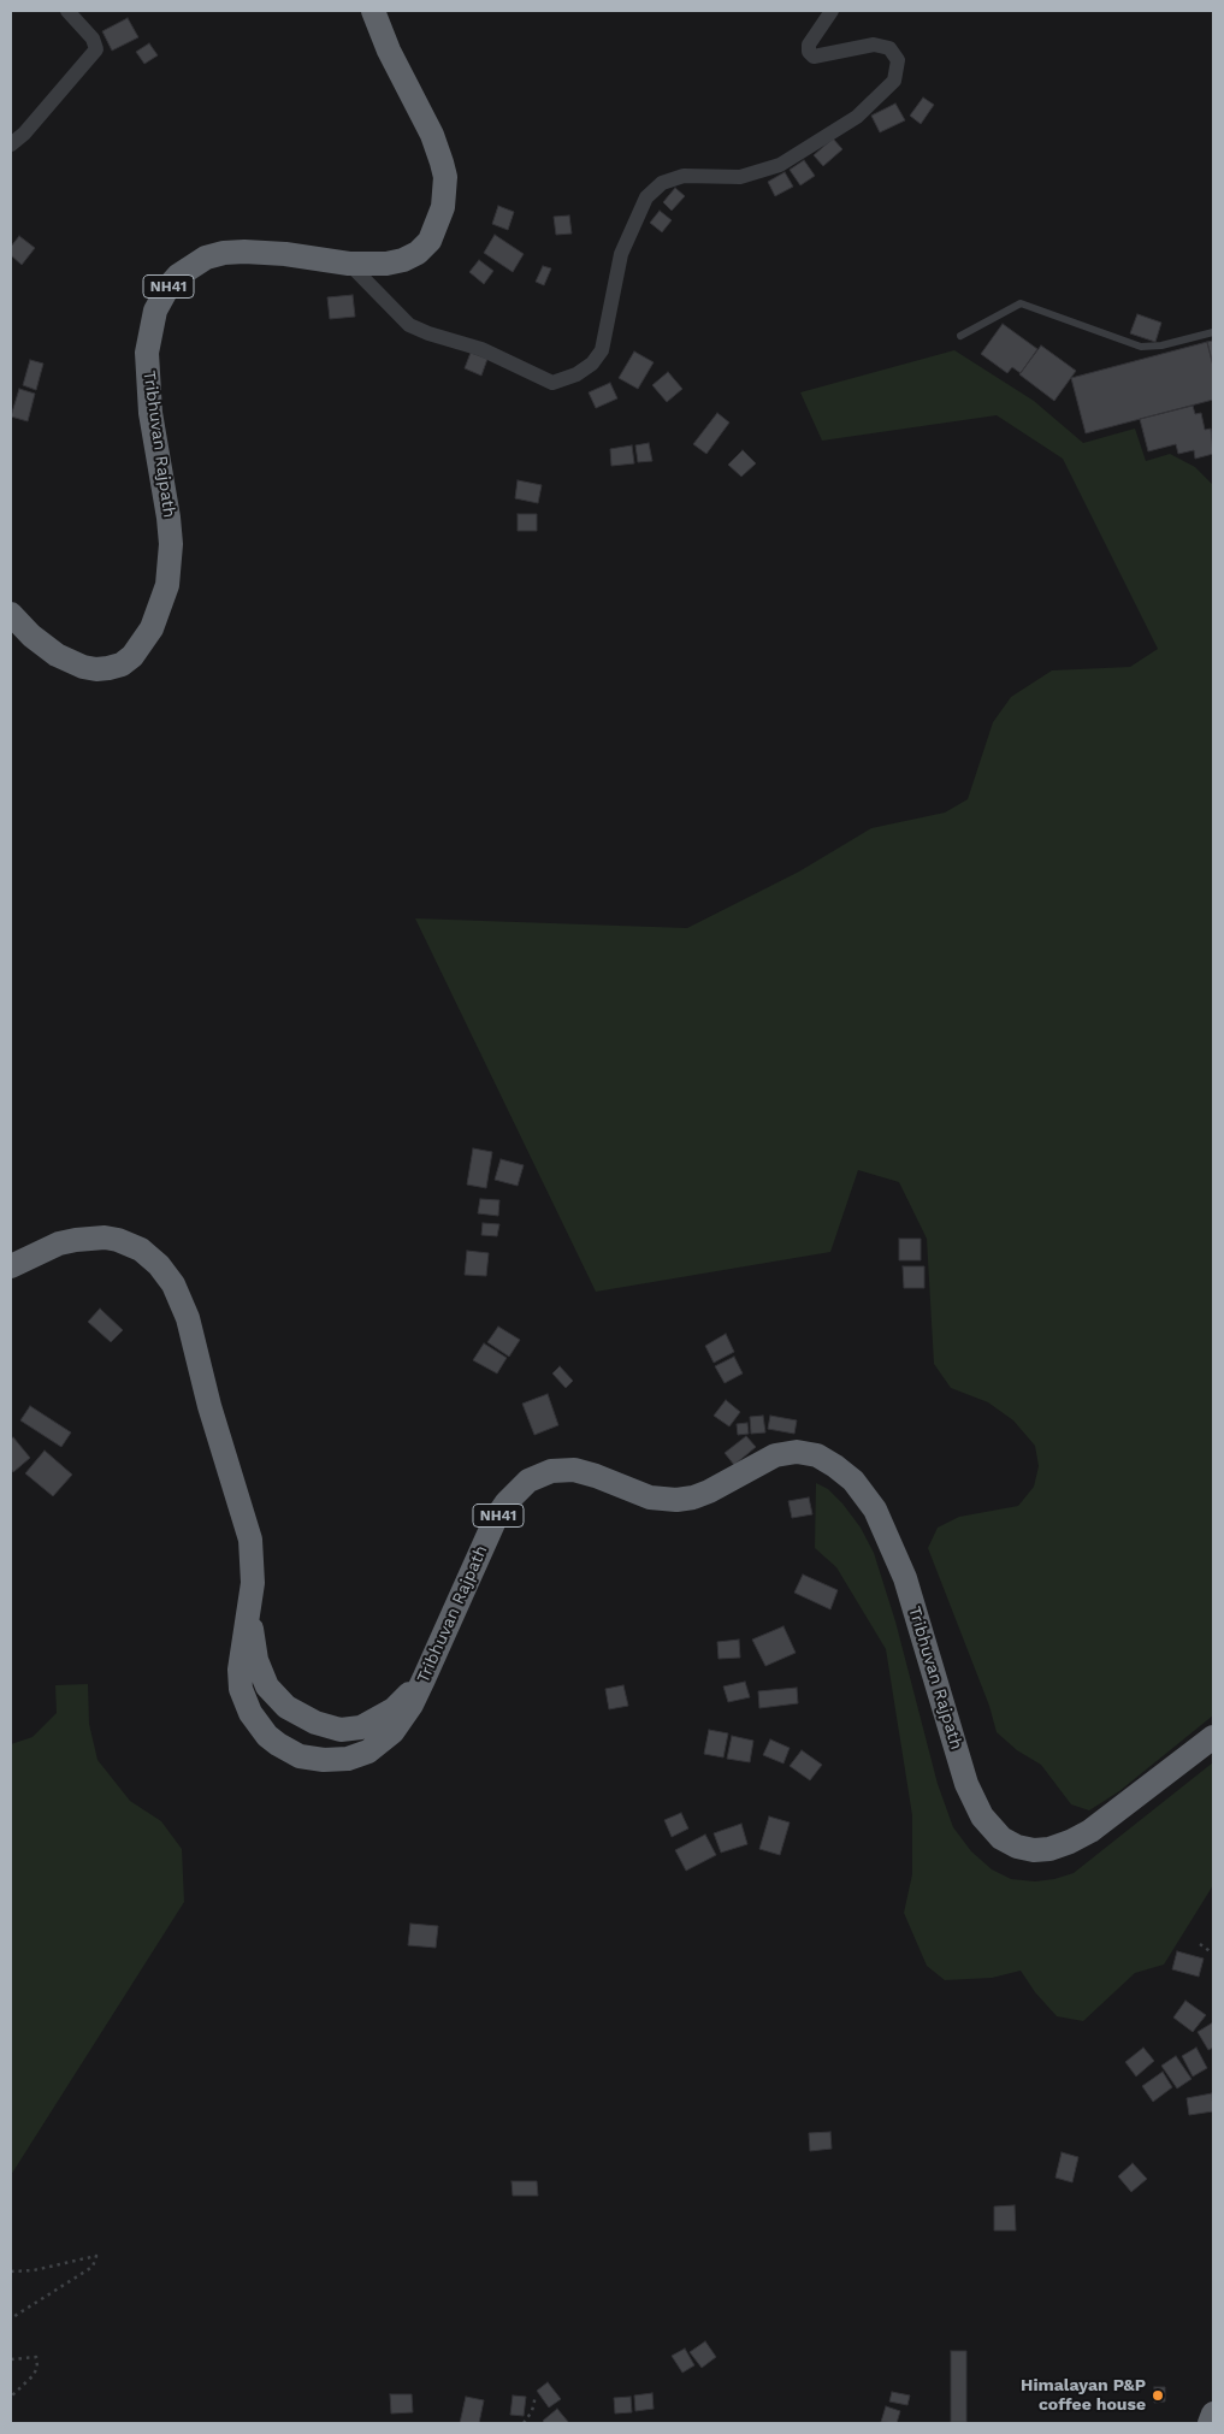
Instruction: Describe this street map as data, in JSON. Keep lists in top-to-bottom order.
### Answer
{
  "streets": {
    "highway": ["NH41", "Tribhuvan Rajpath"]
  },
  "places": ["Himalayan P&P coffee house"]
}
